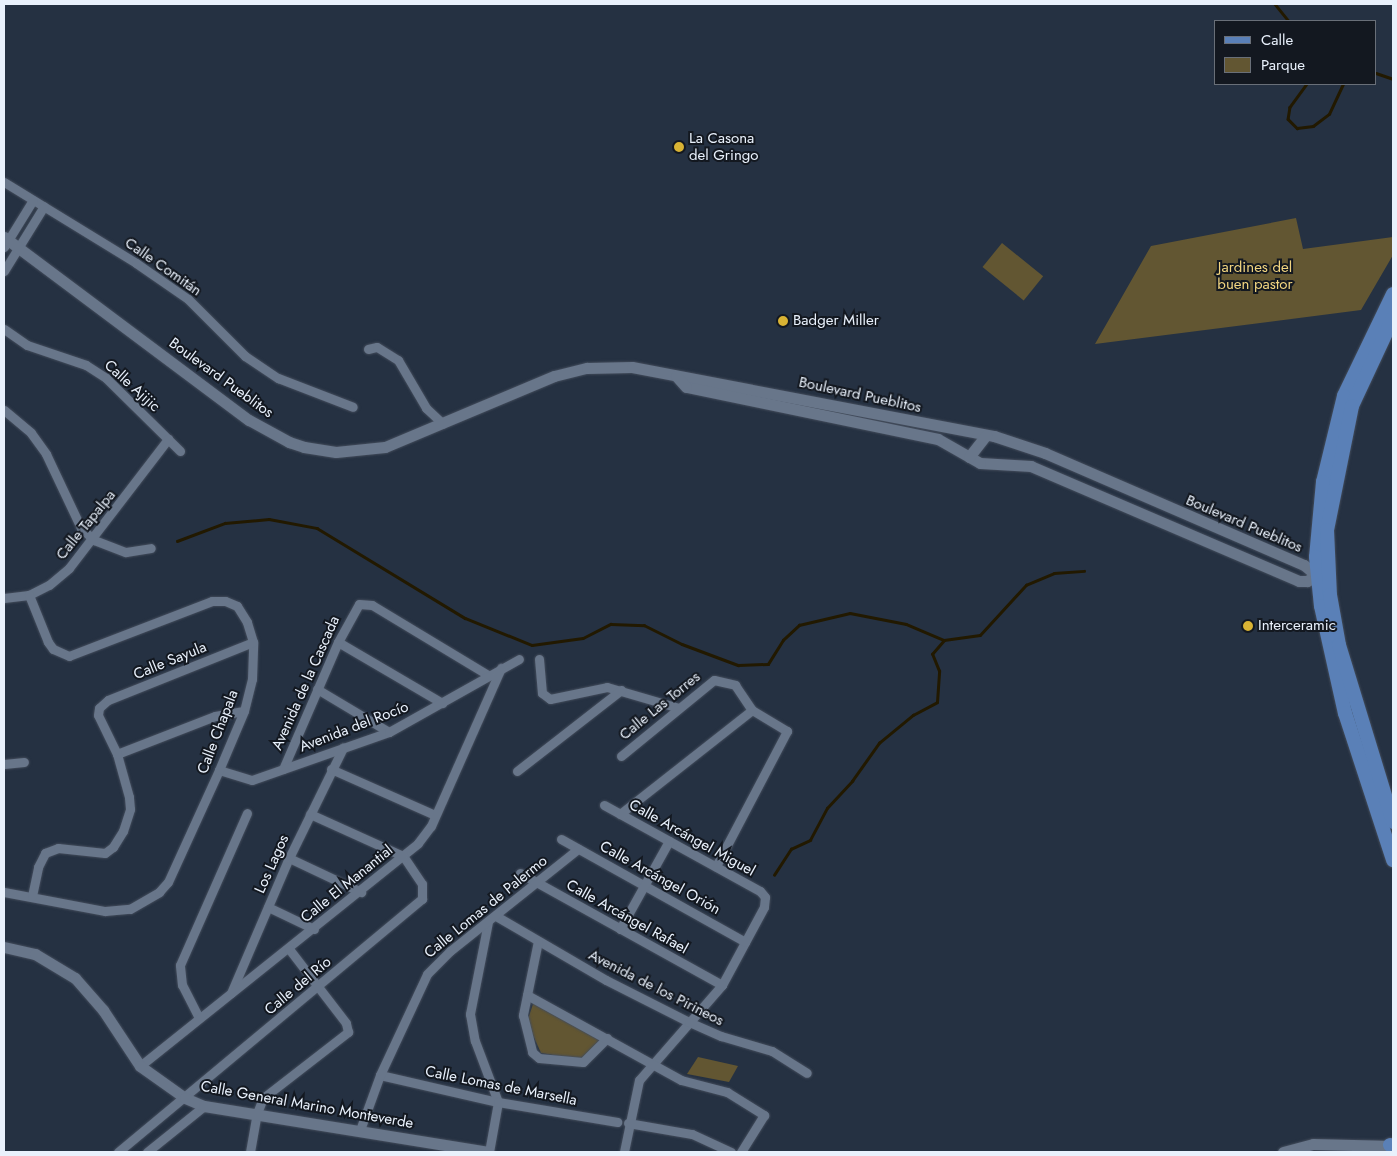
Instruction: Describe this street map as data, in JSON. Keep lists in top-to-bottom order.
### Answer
{
  "streets": {
    "street": [
      "Calle Comitán",
      "Boulevard Pueblitos",
      "Calle Ajijic",
      "Calle Tapalpa",
      "Calle Sayula",
      "Avenida de la Cascada",
      "Calle Las Torres",
      "Avenida del Rocío",
      "Calle Chapala",
      "Calle Arcángel Miguel",
      "Los Lagos",
      "Calle Arcángel Orión",
      "Calle El Manantial",
      "Calle Lomas de Palermo",
      "Calle Arcángel Rafael",
      "Calle del Río",
      "Avenida de los Pirineos",
      "Calle Lomas de Marsella",
      "Calle General Marino Monteverde"
    ]
  },
  "crossings": [
    ["Calle Ajijic", "Calle Tapalpa"],
    ["Calle Tapalpa", "Calle Chapala"],
    ["Calle Sayula", "Calle Chapala"],
    ["Avenida de la Cascada", "Avenida del Rocío"],
    ["Calle Las Torres", "Calle Arcángel Miguel"],
    ["Avenida del Rocío", "Calle Chapala"],
    ["Avenida del Rocío", "Los Lagos"],
    ["Avenida del Rocío", "Calle El Manantial"],
    ["Calle Arcángel Miguel", "Calle Arcángel Orión"],
    ["Los Lagos", "Calle El Manantial"],
    ["Calle Arcángel Orión", "Calle Lomas de Palermo"],
    ["Calle El Manantial", "Calle del Río"],
    ["Calle El Manantial", "Calle General Marino Monteverde"],
    ["Calle Lomas de Palermo", "Calle Arcángel Rafael"],
    ["Calle Lomas de Palermo", "Avenida de los Pirineos"],
    ["Calle Lomas de Palermo", "Calle Lomas de Marsella"],
    ["Calle Lomas de Palermo", "Calle General Marino Monteverde"],
    ["Calle del Río", "Calle General Marino Monteverde"]
  ],
  "parks": ["Jardines del buen pastor"],
  "places": ["La Casona del Gringo", "Badger Miller", "Interceramic"],
  "legend": ["Calle", "Parque"]
}
